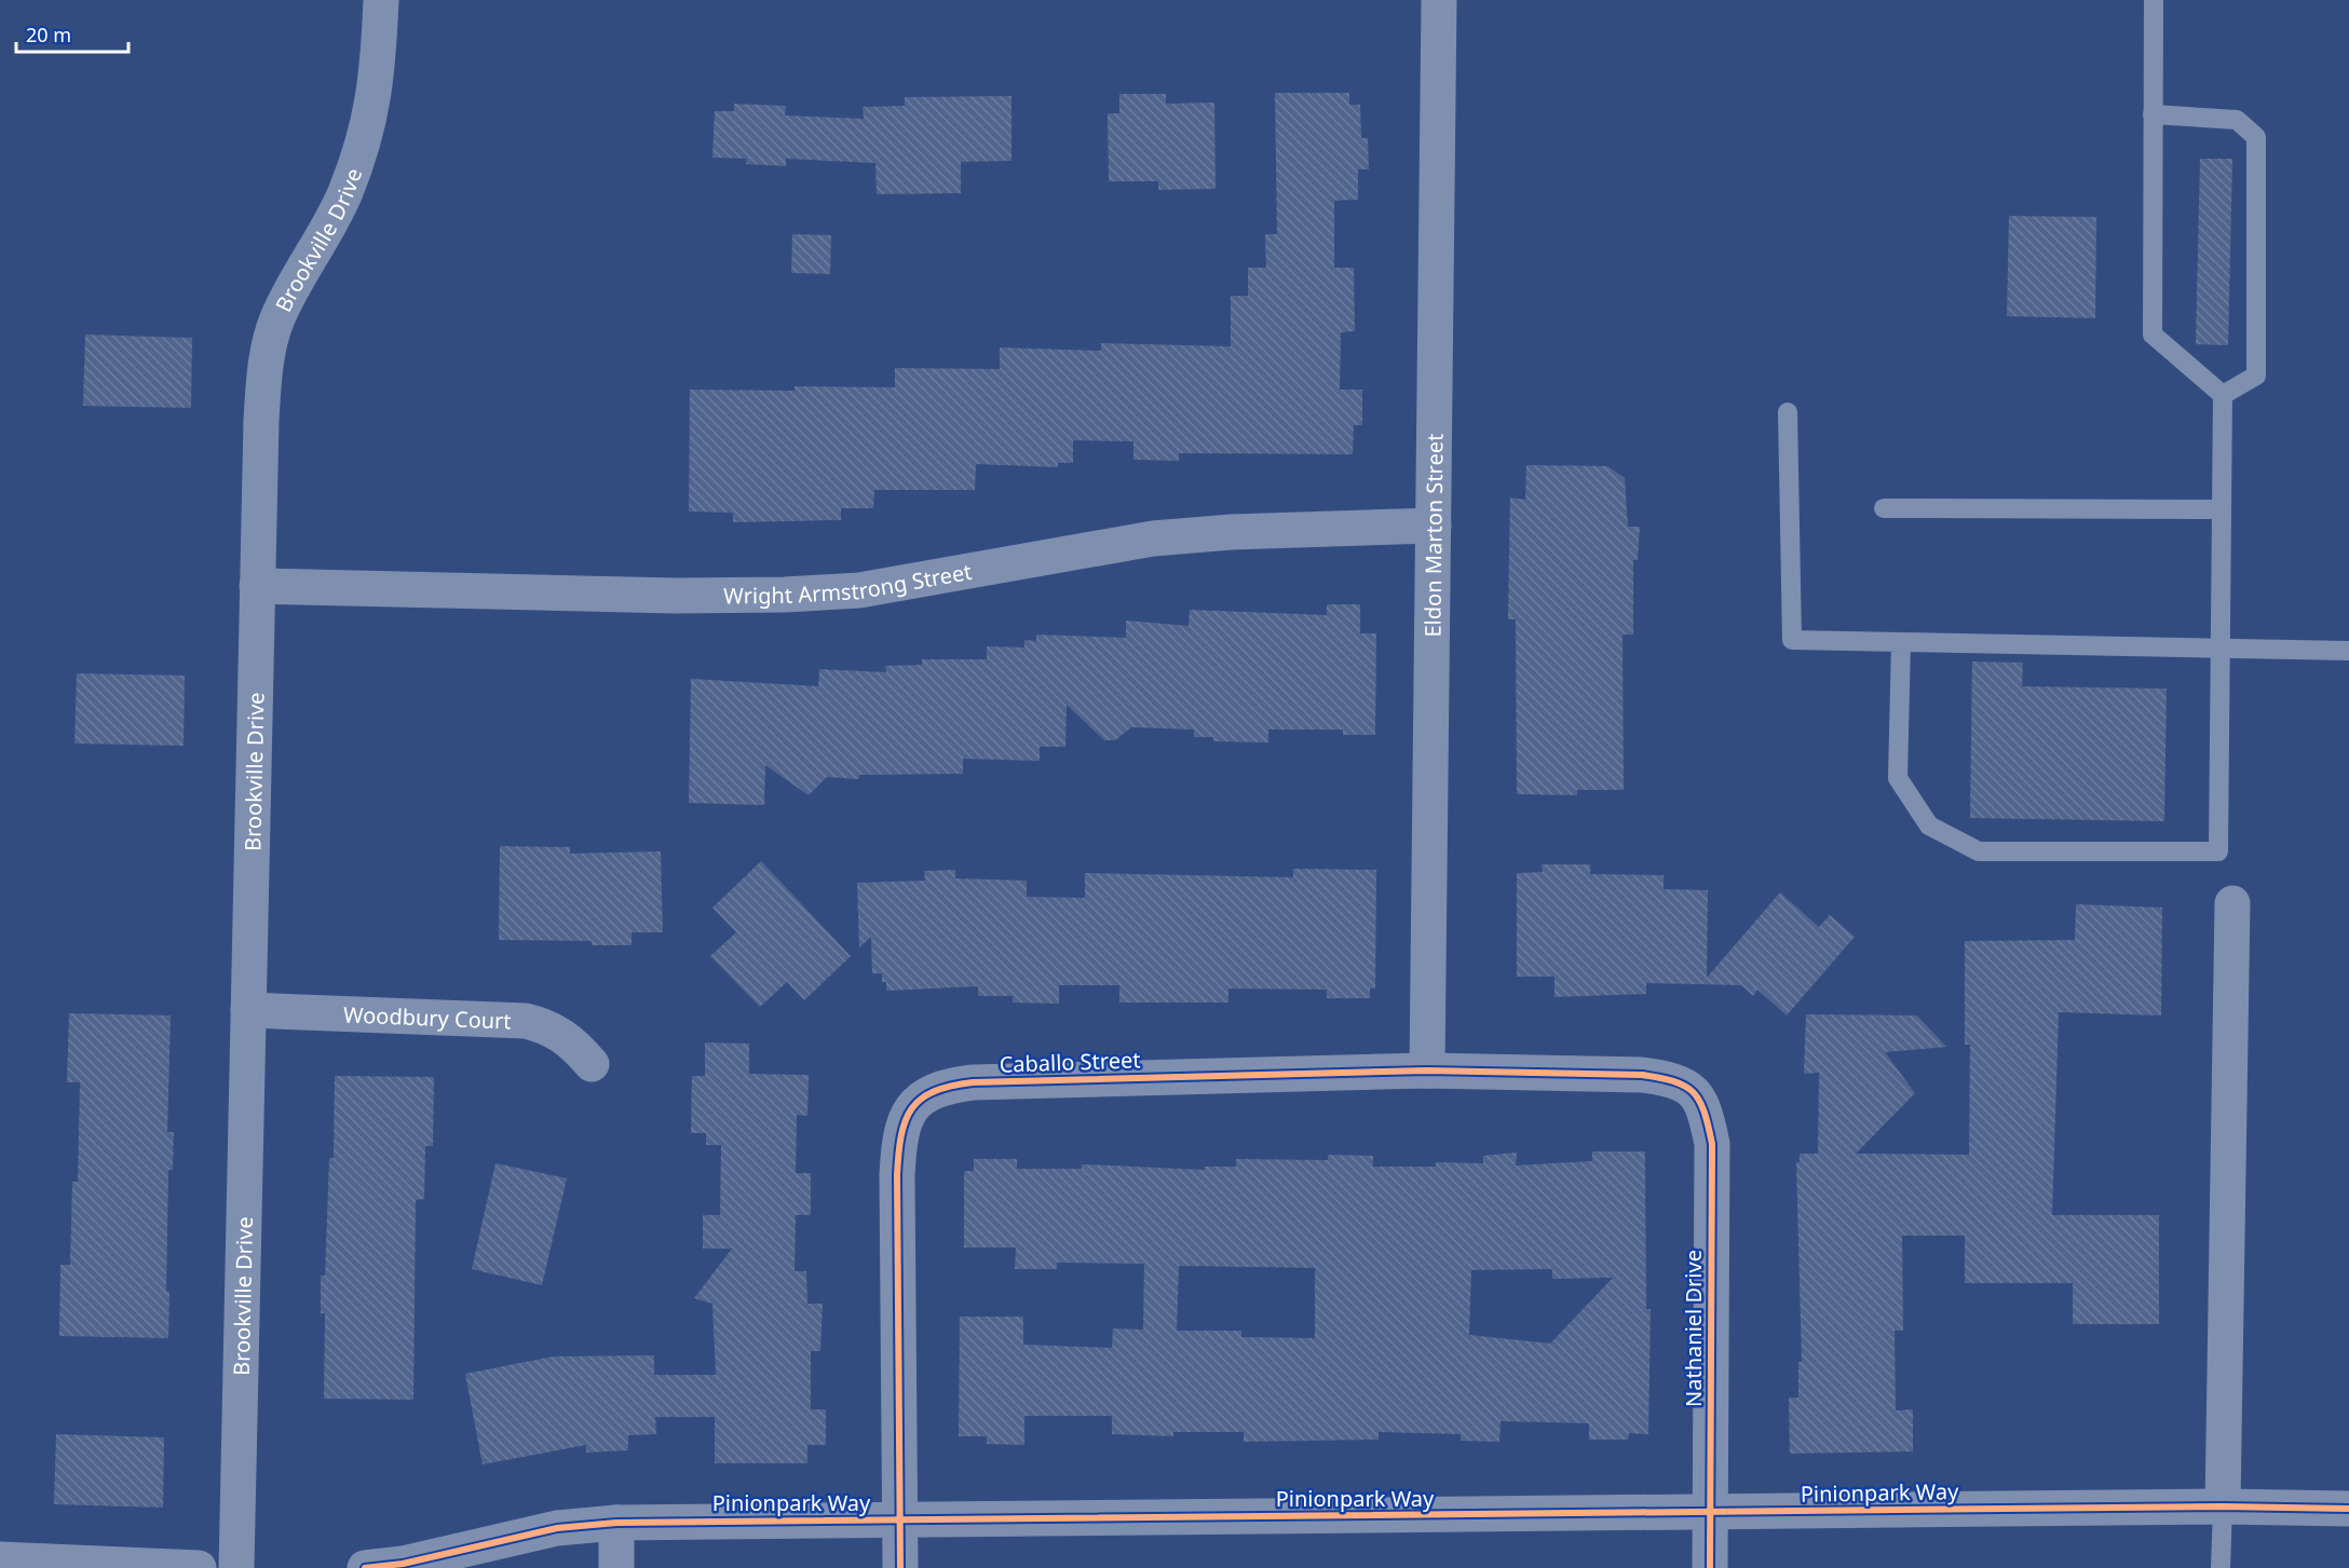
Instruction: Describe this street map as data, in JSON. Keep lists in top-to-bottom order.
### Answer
{
  "streets": {
    "street": [
      "Brookville Drive",
      "Eldon Marton Street",
      "Wright Armstrong Street",
      "Woodbury Court",
      "Caballo Street",
      "Nathaniel Drive",
      "Pinionpark Way"
    ]
  },
  "crossings": [
    ["Brookville Drive", "Wright Armstrong Street"],
    ["Brookville Drive", "Woodbury Court"],
    ["Eldon Marton Street", "Wright Armstrong Street"],
    ["Eldon Marton Street", "Caballo Street"],
    ["Caballo Street", "Nathaniel Drive"],
    ["Caballo Street", "Pinionpark Way"],
    ["Nathaniel Drive", "Pinionpark Way"]
  ],
  "scale_bar": "20 m"
}
